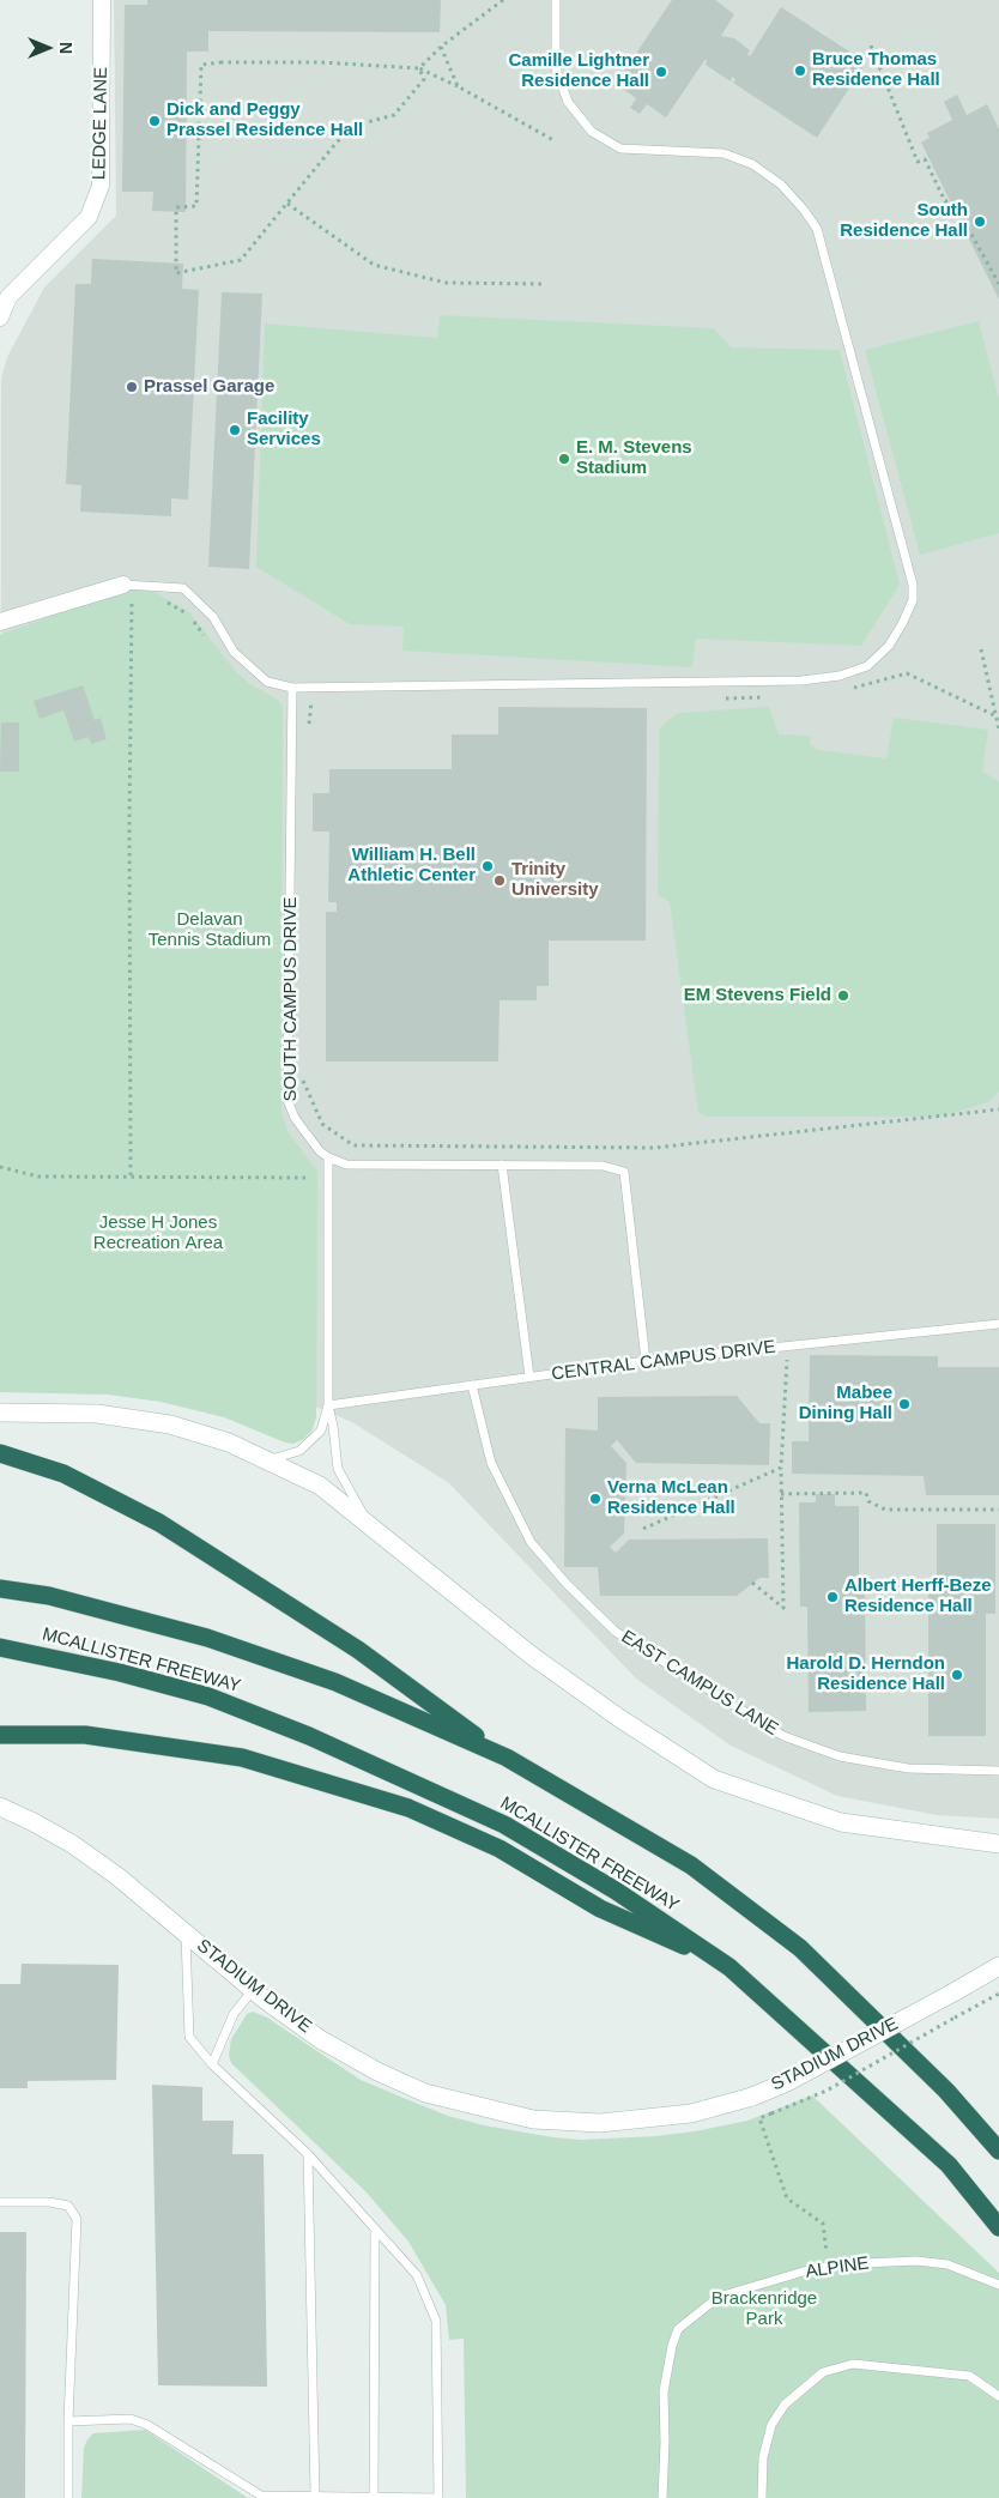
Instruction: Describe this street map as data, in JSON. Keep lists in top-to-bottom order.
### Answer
{
  "streets": {
    "highway": ["MCALLISTER FREEWAY"],
    "main road": ["STADIUM DRIVE"],
    "street": ["LEDGE LANE"],
    "lane": [
      "SOUTH CAMPUS DRIVE",
      "CENTRAL CAMPUS DRIVE",
      "EAST CAMPUS LANE",
      "ALPINE"
    ]
  },
  "crossings": [
    ["CENTRAL CAMPUS DRIVE", "EAST CAMPUS LANE"]
  ],
  "parks": ["Delavan Tennis Stadium", "Jesse H Jones Recreation Area", "Brackenridge Park"],
  "places": [
    "Bruce Thomas Residence Hall",
    "Camille Lightner Residence Hall",
    "Dick and Peggy Prassel Residence Hall",
    "South Residence Hall",
    "Prassel Garage",
    "Facility Services",
    "E. M. Stevens Stadium",
    "William H. Bell Athletic Center",
    "Trinity University",
    "EM Stevens Field",
    "Mabee Dining Hall",
    "Verna McLean Residence Hall",
    "Albert Herff-Beze Residence Hall",
    "Harold D. Herndon Residence Hall"
  ],
  "north": "right"
}
